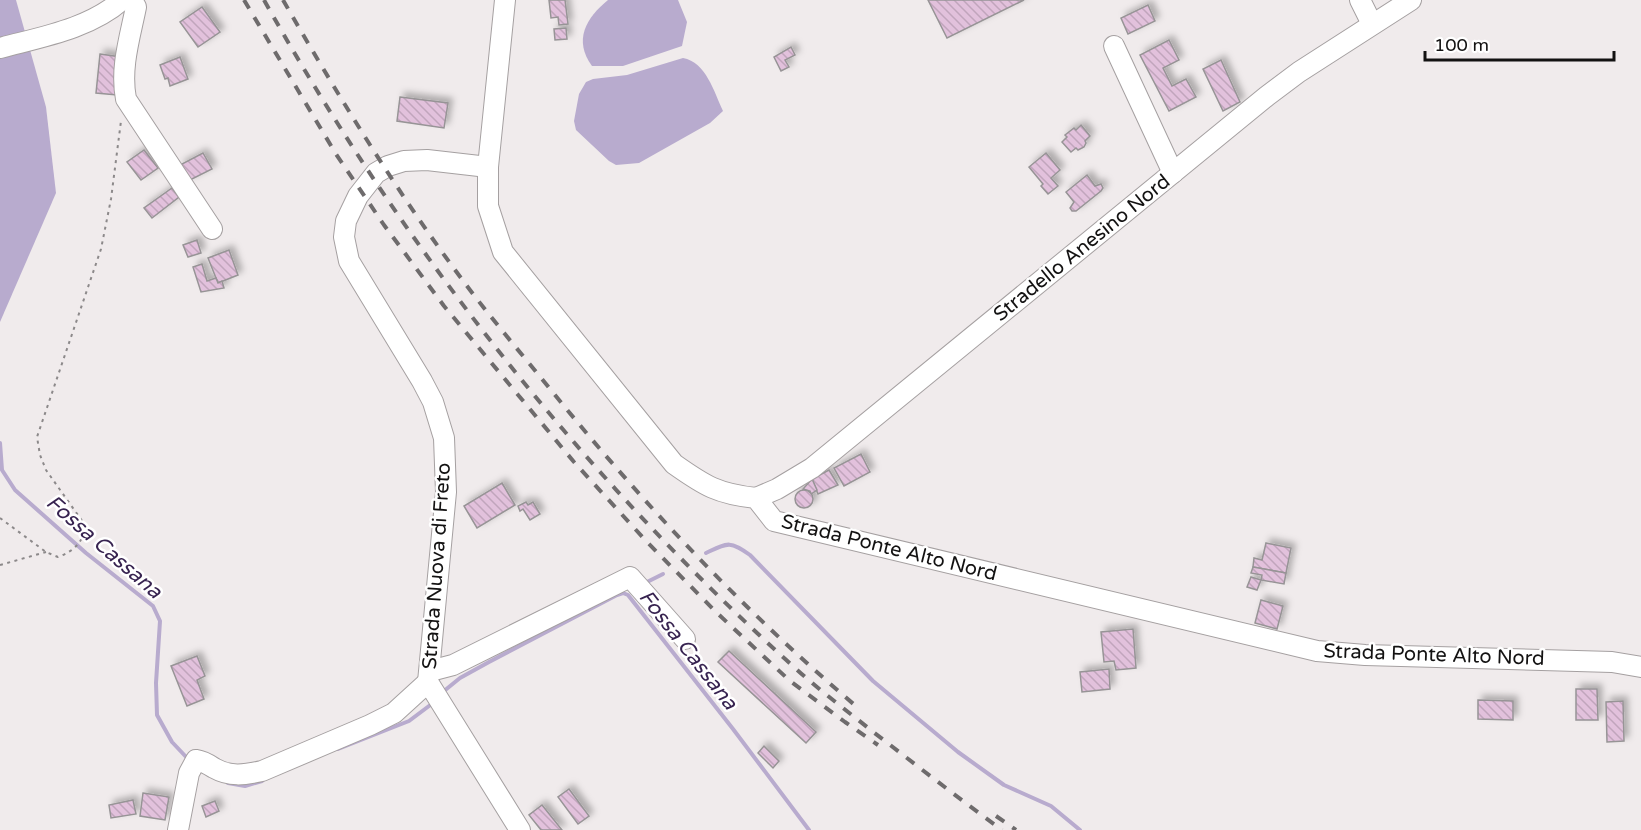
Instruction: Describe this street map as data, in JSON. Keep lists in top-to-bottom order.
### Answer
{
  "streets": {
    "street": ["Stradello Anesino Nord", "Strada Ponte Alto Nord", "Strada Nuova di Freto"]
  },
  "crossings": [
    ["Stradello Anesino Nord", "Strada Ponte Alto Nord"]
  ],
  "water": ["Fossa Cassana"],
  "scale_bar": "100 m"
}
